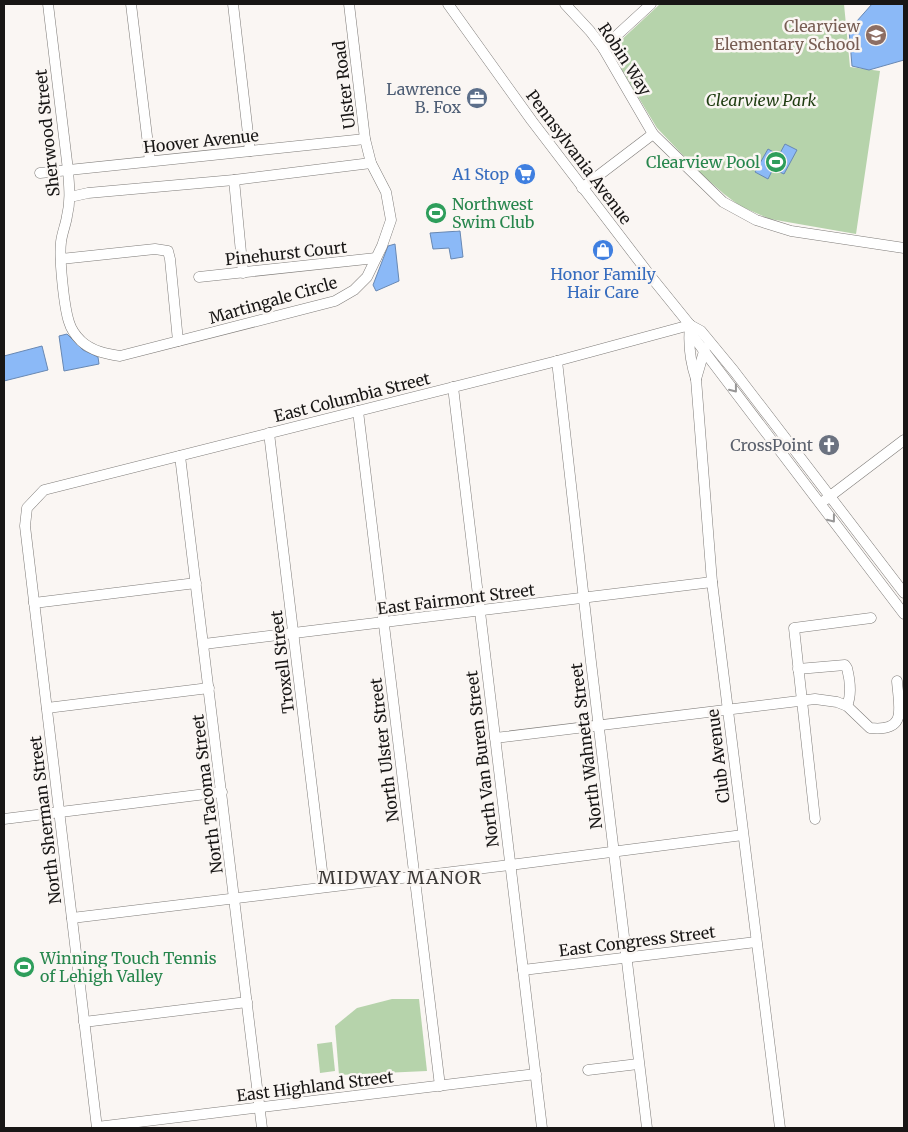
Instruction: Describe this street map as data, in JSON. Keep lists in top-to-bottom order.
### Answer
{
  "streets": {
    "street": [
      "Robin Way",
      "Ulster Road",
      "Sherwood Street",
      "Hoover Avenue",
      "Pennsylvania Avenue",
      "Pinehurst Court",
      "Martingale Circle",
      "East Columbia Street",
      "East Fairmont Street",
      "Troxell Street",
      "North Wahneta Street",
      "North Ulster Street",
      "Club Avenue",
      "North Van Buren Street",
      "North Tacoma Street",
      "North Sherman Street",
      "East Congress Street",
      "East Highland Street"
    ]
  },
  "crossings": [
    ["Ulster Road", "Hoover Avenue"],
    ["Ulster Road", "Martingale Circle"],
    ["Sherwood Street", "Hoover Avenue"],
    ["Sherwood Street", "Martingale Circle"],
    ["Pennsylvania Avenue", "East Columbia Street"],
    ["Pennsylvania Avenue", "Club Avenue"],
    ["Pinehurst Court", "Martingale Circle"],
    ["East Columbia Street", "Troxell Street"],
    ["East Columbia Street", "North Wahneta Street"],
    ["East Columbia Street", "North Ulster Street"],
    ["East Columbia Street", "Club Avenue"],
    ["East Columbia Street", "North Van Buren Street"],
    ["East Columbia Street", "North Tacoma Street"],
    ["East Columbia Street", "North Sherman Street"],
    ["East Fairmont Street", "Troxell Street"],
    ["East Fairmont Street", "North Wahneta Street"],
    ["East Fairmont Street", "North Ulster Street"],
    ["East Fairmont Street", "Club Avenue"],
    ["East Fairmont Street", "North Van Buren Street"],
    ["East Fairmont Street", "North Tacoma Street"],
    ["North Wahneta Street", "East Congress Street"],
    ["North Ulster Street", "East Highland Street"],
    ["Club Avenue", "East Congress Street"],
    ["North Van Buren Street", "East Congress Street"],
    ["North Van Buren Street", "East Highland Street"],
    ["North Tacoma Street", "East Highland Street"],
    ["North Sherman Street", "East Highland Street"]
  ],
  "districts": ["MIDWAY MANOR"],
  "parks": ["Clearview Park"],
  "places": {
    "school or university": ["Clearview Elementary School"],
    "office": ["Lawrence B. Fox"],
    "sports": ["Clearview Pool", "Northwest Swim Club", "Winning Touch Tennis of Lehigh Valley"],
    "supermarket": ["A1 Stop"],
    "shop": ["Honor Family Hair Care"],
    "church": ["CrossPoint"]
  }
}
